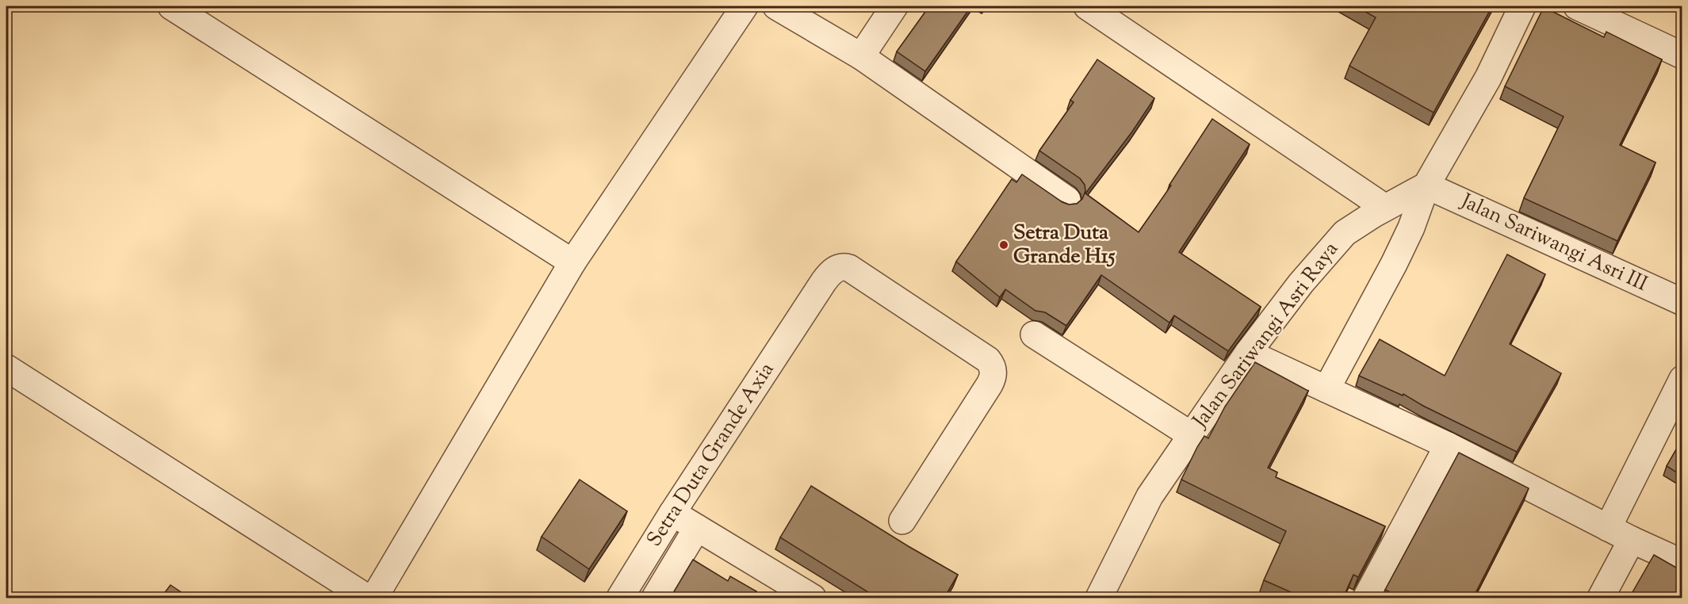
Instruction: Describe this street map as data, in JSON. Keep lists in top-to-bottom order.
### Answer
{
  "streets": {
    "street": ["Jalan Sariwangi Asri III", "Jalan Sariwangi Asri Raya", "Setra Duta Grande Axia"]
  },
  "crossings": [
    ["Jalan Sariwangi Asri III", "Jalan Sariwangi Asri Raya"]
  ],
  "places": ["Setra Duta Grande H15"]
}
